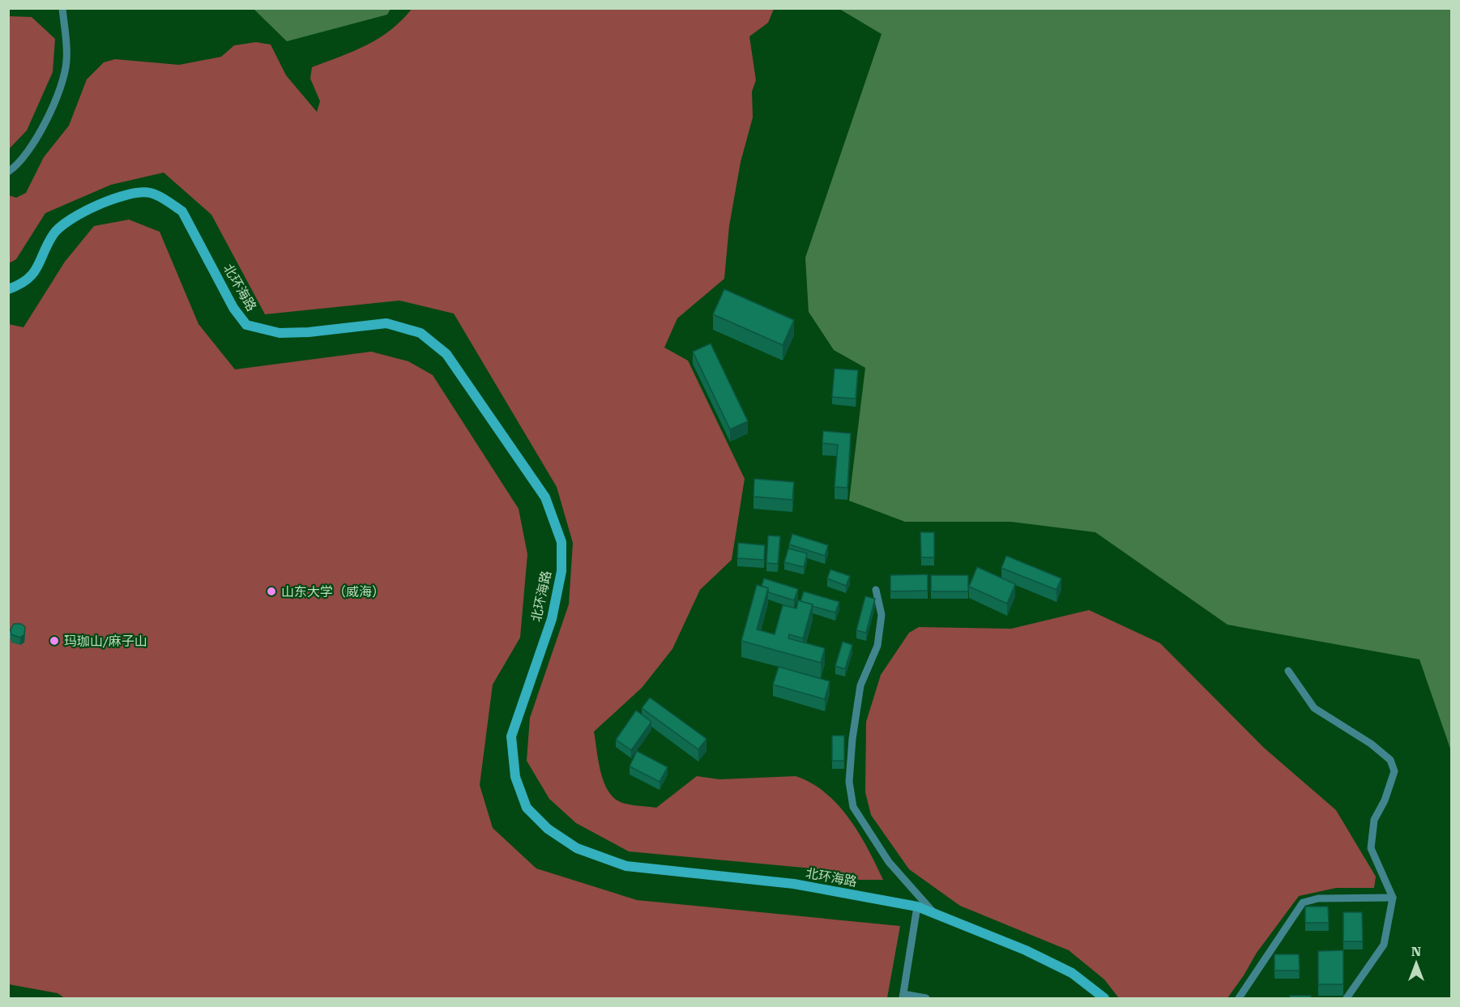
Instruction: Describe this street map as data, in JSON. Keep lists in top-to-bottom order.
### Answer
{
  "streets": {
    "main road": ["北环海路"]
  },
  "places": ["山东大学（威海）", "玛珈山/麻子山"],
  "north": "top"
}
